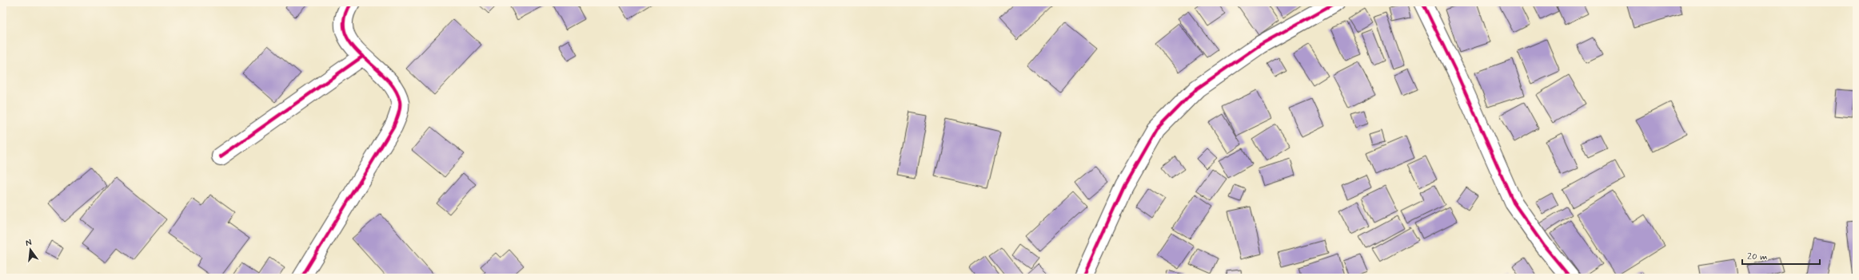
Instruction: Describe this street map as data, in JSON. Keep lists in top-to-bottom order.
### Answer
{
  "scale_bar": "20 m",
  "north": "top"
}
